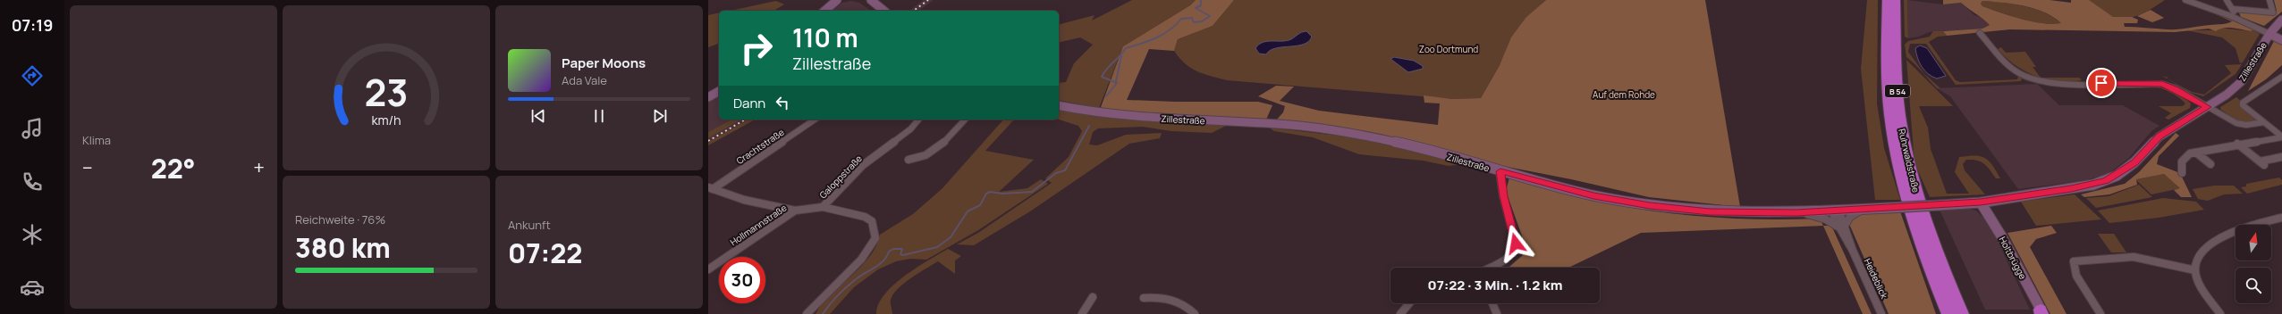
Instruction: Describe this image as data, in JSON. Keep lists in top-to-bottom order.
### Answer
{
  "streets": {
    "highway": ["B 54", "Ruhrwaldstraße"],
    "main road": ["Zillestraße", "Holtbrügge"],
    "street": [
      "Crachtstraße",
      "Galoppstraße",
      "Hollmannstraße",
      "Heideblick"
    ]
  },
  "crossings": [
    ["Zillestraße", "Holtbrügge"],
    ["Zillestraße", "Heideblick"],
    ["Crachtstraße", "Hollmannstraße"],
    ["Galoppstraße", "Hollmannstraße"]
  ],
  "parks": ["Zoo Dortmund", "Auf dem Rohde"],
  "north": "top",
  "page": {
    "tabs": "07:19",
    "tile": [
      "Klima",
      ["Reichweite · 76%", "380 km"],
      ["Ankunft", "07:22"]
    ],
    "turn": ["110 m", "Zillestraße"],
    "song": ["Paper Moons", "Ada Vale"],
    "then": "Dann",
    "heat": ["−", "22°", "+"],
    "limit": "30",
    "trip": "07:22 · 3 Min. · 1.2 km",
    "gauge": ["23", "km/h"]
  }
}
